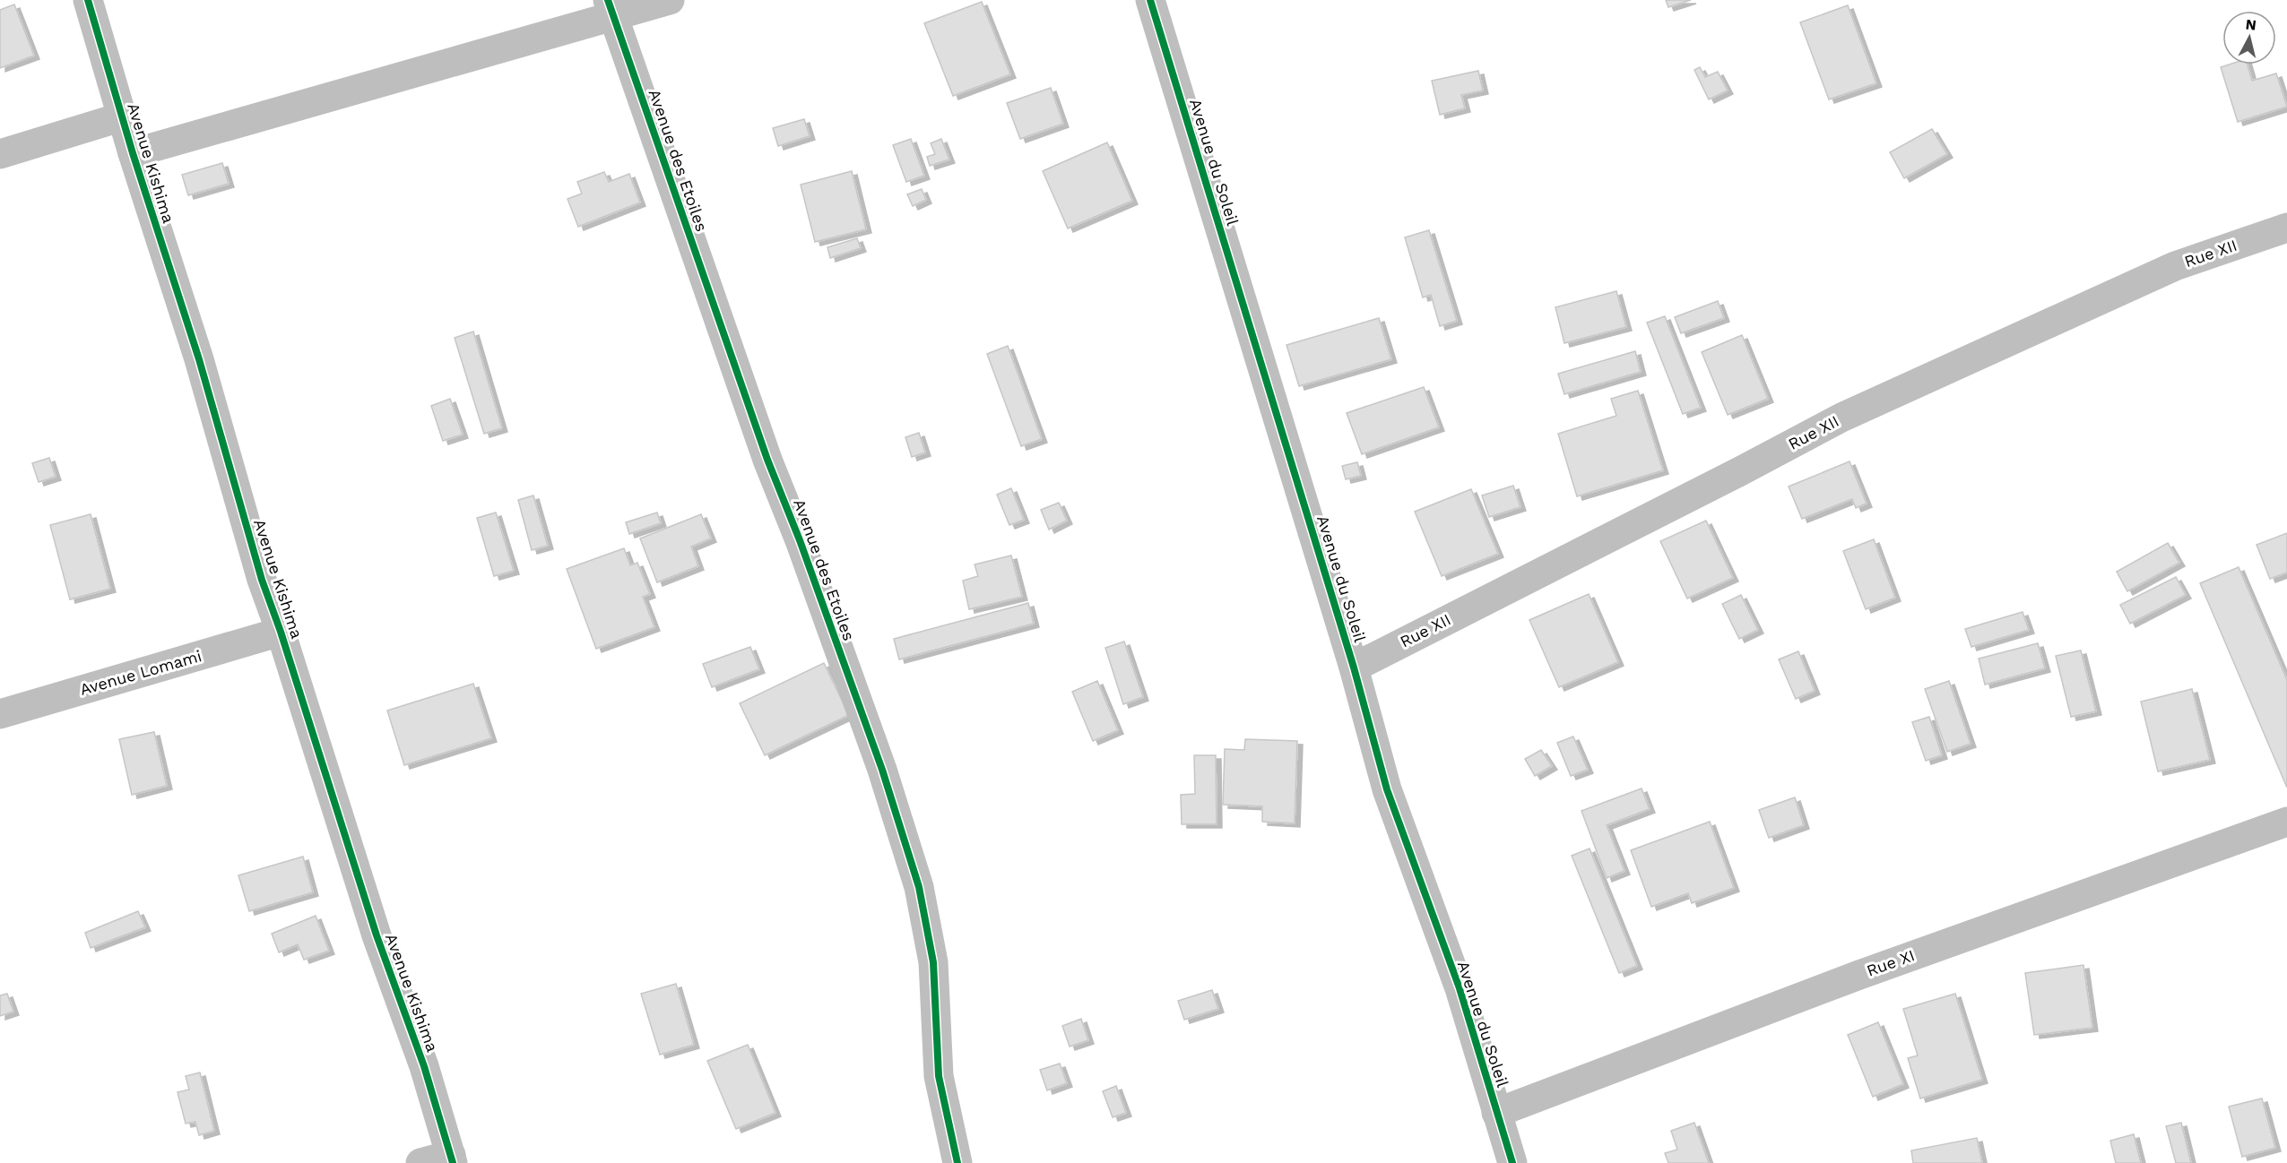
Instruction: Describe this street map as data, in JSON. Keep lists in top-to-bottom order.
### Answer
{
  "streets": {
    "street": [
      "Avenue des Etoiles",
      "Avenue du Soleil",
      "Avenue Kishima",
      "Rue XII",
      "Avenue Lomami",
      "Rue XI"
    ]
  },
  "crossings": [
    ["Avenue du Soleil", "Rue XII"],
    ["Avenue du Soleil", "Rue XI"],
    ["Avenue Kishima", "Avenue Lomami"]
  ],
  "north": "top"
}
